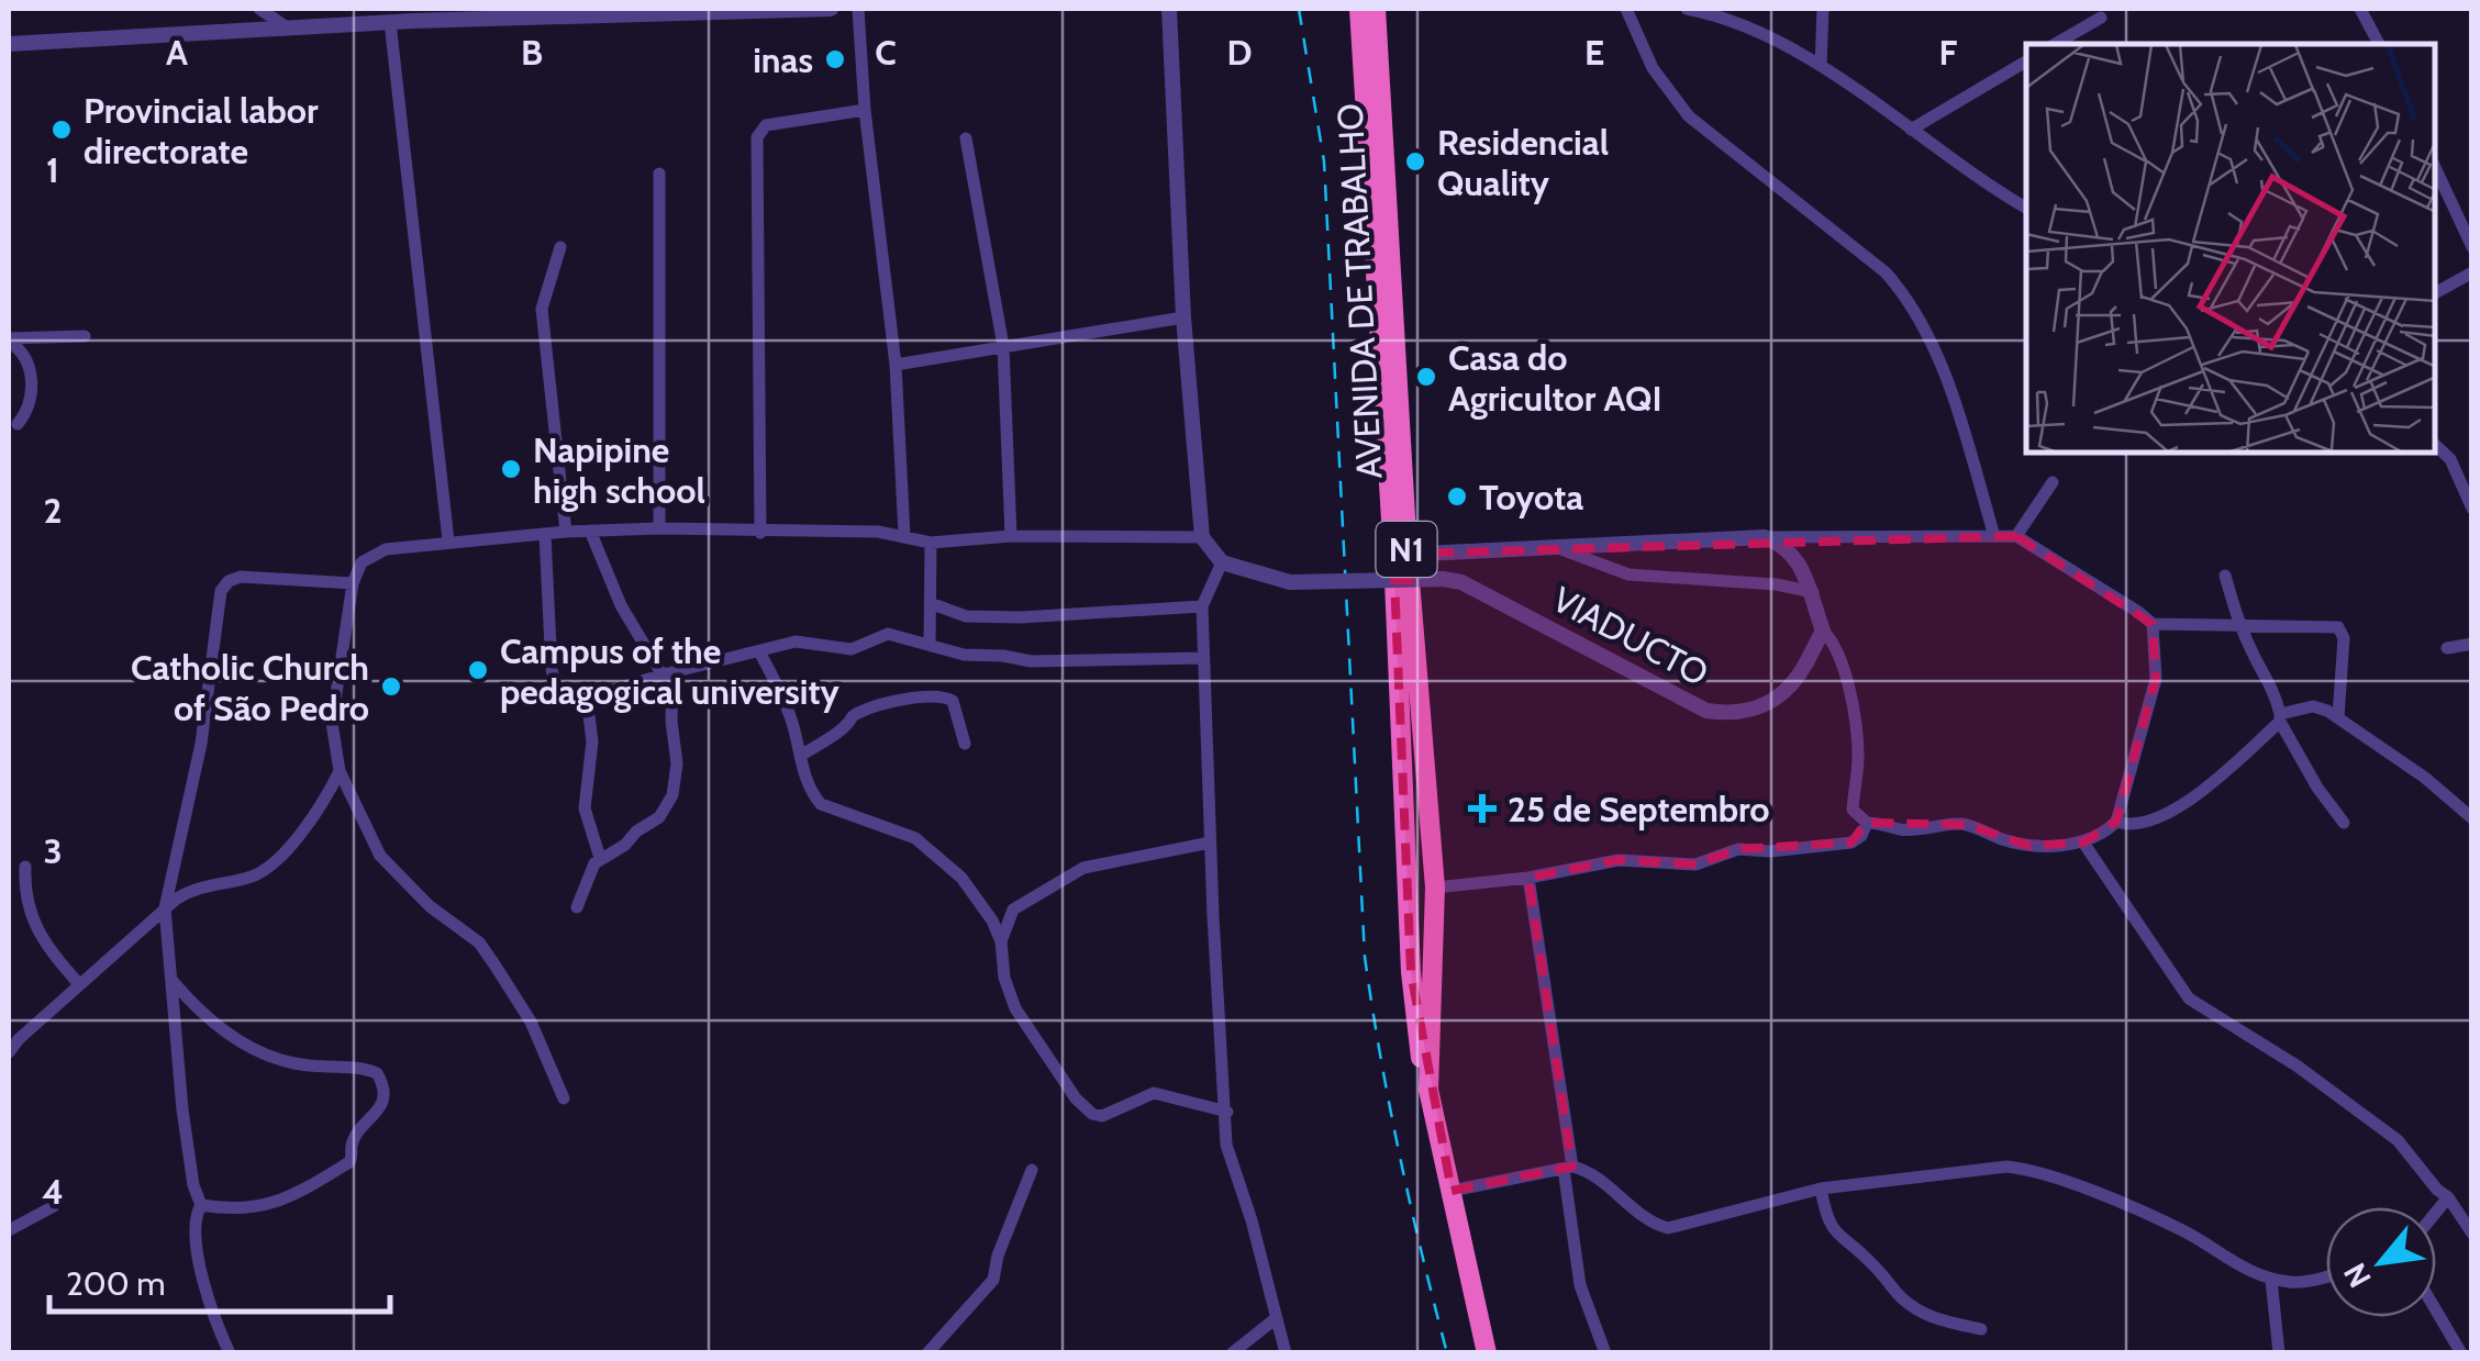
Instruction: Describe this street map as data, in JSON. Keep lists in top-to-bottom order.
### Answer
{
  "streets": {
    "highway": ["AVENIDA DE TRABALHO", "N1"],
    "street": ["VIADUCTO"]
  },
  "crossings": [
    ["AVENIDA DE TRABALHO", "VIADUCTO"]
  ],
  "places": {
    "other": [
      "inas",
      "Provincial labor directorate",
      "Residencial Quality",
      "Casa do Agricultor AQI",
      "Napipine high school",
      "Toyota",
      "Campus of the pedagogical university",
      "Catholic Church of São Pedro"
    ],
    "health": ["25 de Septembro"]
  },
  "scale_bar": "200 m",
  "north": "bottom left",
  "grid": {
    "columns": [
      "A",
      "B",
      "C",
      "D",
      "E",
      "F"
    ],
    "rows": [
      "1",
      "2",
      "3",
      "4"
    ]
  }
}
